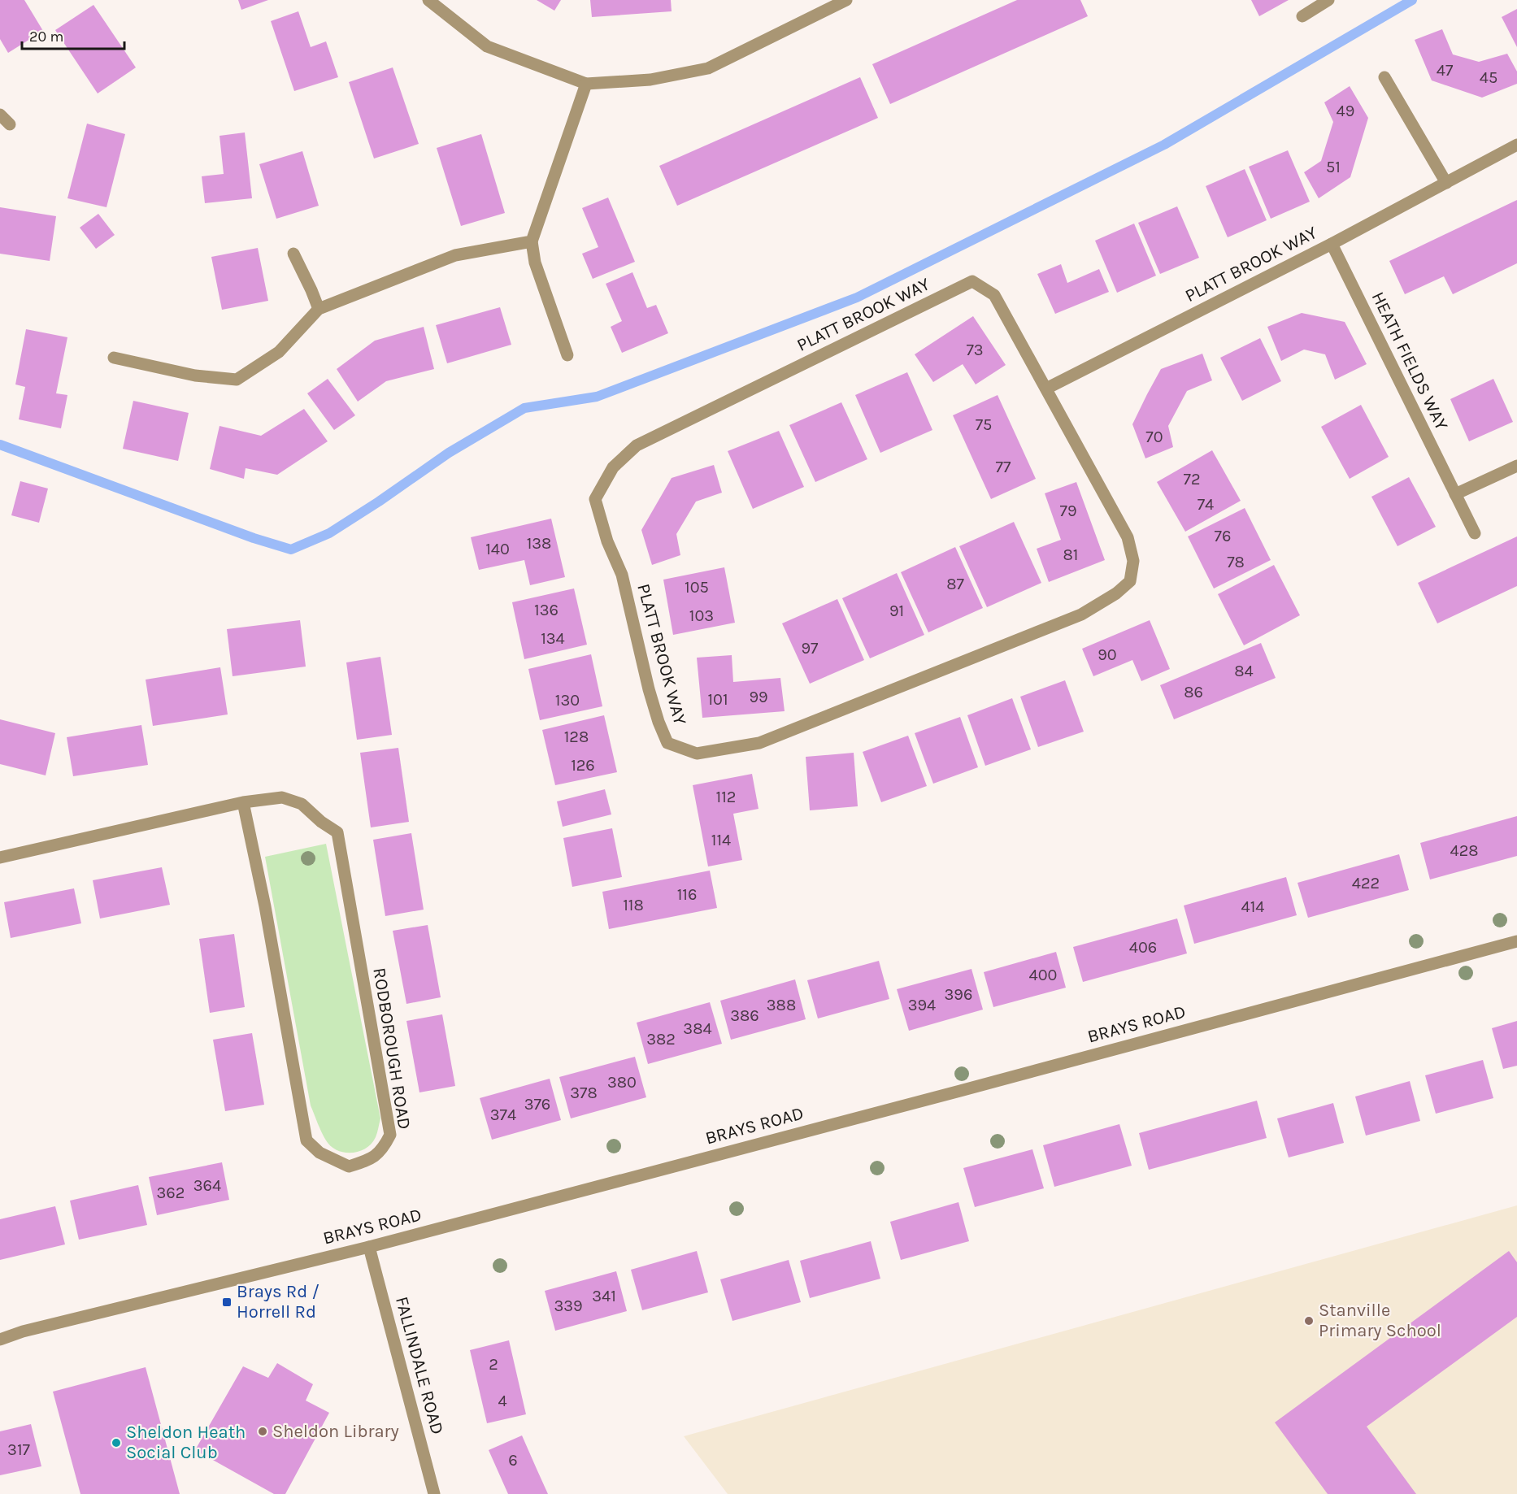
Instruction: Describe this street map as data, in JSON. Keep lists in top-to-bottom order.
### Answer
{
  "streets": {
    "street": [
      "PLATT BROOK WAY",
      "HEATH FIELDS WAY",
      "BRAYS ROAD",
      "RODBOROUGH ROAD",
      "FALLINDALE ROAD"
    ]
  },
  "crossings": [
    ["PLATT BROOK WAY", "HEATH FIELDS WAY"],
    ["BRAYS ROAD", "FALLINDALE ROAD"]
  ],
  "places": {
    "transit": ["Brays Rd / Horrell Rd"],
    "other": ["Stanville Primary School", "Sheldon Library", "Sheldon Heath Social Club"]
  },
  "house_numbers": [
    "47",
    "45",
    "49",
    "51",
    "73",
    "75",
    "70",
    "77",
    "72",
    "74",
    "79",
    "76",
    "138",
    "140",
    "81",
    "78",
    "87",
    "105",
    "136",
    "91",
    "103",
    "134",
    "97",
    "90",
    "84",
    "86",
    "99",
    "101",
    "130",
    "128",
    "126",
    "112",
    "114",
    "428",
    "422",
    "116",
    "118",
    "414",
    "406",
    "400",
    "396",
    "388",
    "394",
    "386",
    "384",
    "382",
    "380",
    "378",
    "376",
    "374",
    "364",
    "362",
    "341",
    "339",
    "2",
    "4",
    "317",
    "6"
  ],
  "scale_bar": "20 m"
}
